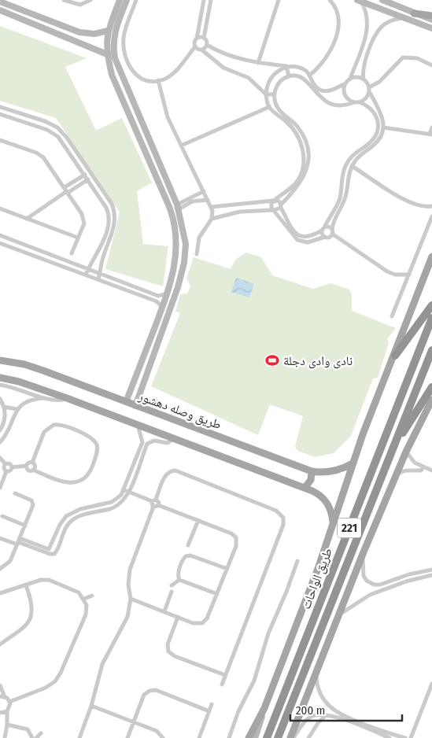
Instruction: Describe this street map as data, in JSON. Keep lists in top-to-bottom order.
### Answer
{
  "streets": {
    "highway": ["221", "طريق الواحات"],
    "main road": ["طريق وصله دهشور"]
  },
  "places": {
    "sports": ["نادى وادى دجلة"]
  },
  "scale_bar": "200 m"
}
